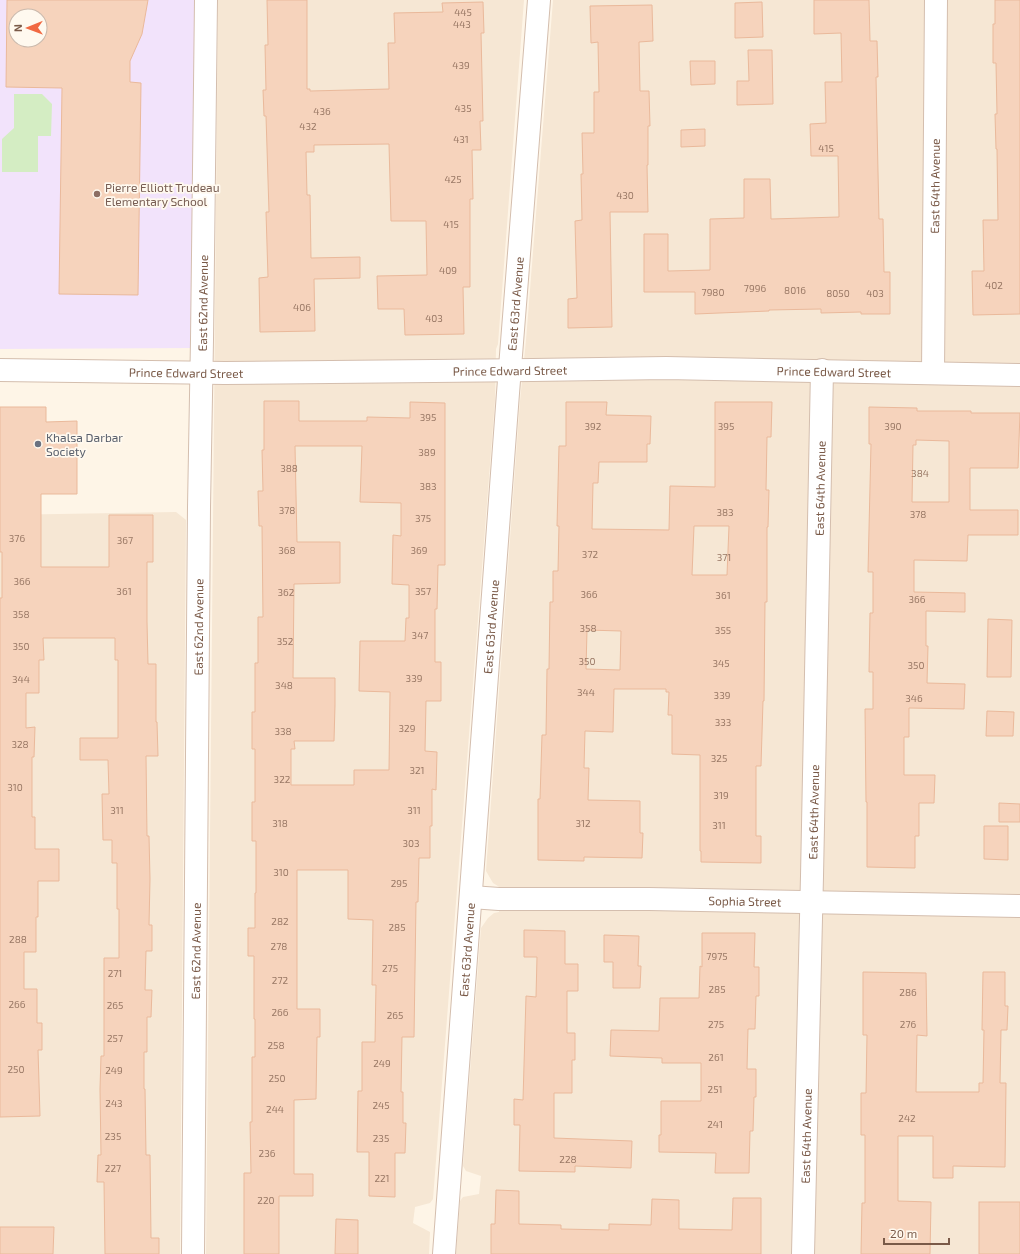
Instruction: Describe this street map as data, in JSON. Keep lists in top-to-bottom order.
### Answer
{
  "streets": {
    "street": [
      "East 64th Avenue",
      "East 62nd Avenue",
      "East 63rd Avenue",
      "Prince Edward Street",
      "Sophia Street"
    ]
  },
  "crossings": [
    ["East 64th Avenue", "Prince Edward Street"],
    ["East 64th Avenue", "Sophia Street"],
    ["East 62nd Avenue", "Prince Edward Street"],
    ["East 63rd Avenue", "Prince Edward Street"],
    ["East 63rd Avenue", "Sophia Street"]
  ],
  "places": ["Pierre Elliott Trudeau Elementary School", "Khalsa Darbar Society"],
  "house_numbers": [
    "445",
    "443",
    "439",
    "435",
    "436",
    "432",
    "431",
    "415",
    "425",
    "430",
    "415",
    "409",
    "402",
    "7996",
    "8016",
    "7980",
    "8050",
    "403",
    "406",
    "403",
    "395",
    "392",
    "395",
    "390",
    "389",
    "388",
    "384",
    "383",
    "378",
    "383",
    "378",
    "375",
    "376",
    "367",
    "368",
    "369",
    "372",
    "371",
    "366",
    "361",
    "357",
    "362",
    "366",
    "361",
    "366",
    "358",
    "358",
    "355",
    "347",
    "352",
    "350",
    "350",
    "345",
    "350",
    "339",
    "344",
    "348",
    "344",
    "339",
    "346",
    "333",
    "329",
    "338",
    "328",
    "325",
    "321",
    "322",
    "310",
    "319",
    "311",
    "311",
    "318",
    "312",
    "311",
    "303",
    "310",
    "295",
    "282",
    "285",
    "288",
    "278",
    "7975",
    "275",
    "271",
    "272",
    "285",
    "286",
    "266",
    "265",
    "266",
    "265",
    "275",
    "276",
    "257",
    "258",
    "261",
    "249",
    "250",
    "249",
    "250",
    "251",
    "243",
    "245",
    "244",
    "242",
    "241",
    "235",
    "235",
    "236",
    "228",
    "227",
    "221",
    "220"
  ],
  "scale_bar": "20 m",
  "north": "left"
}
